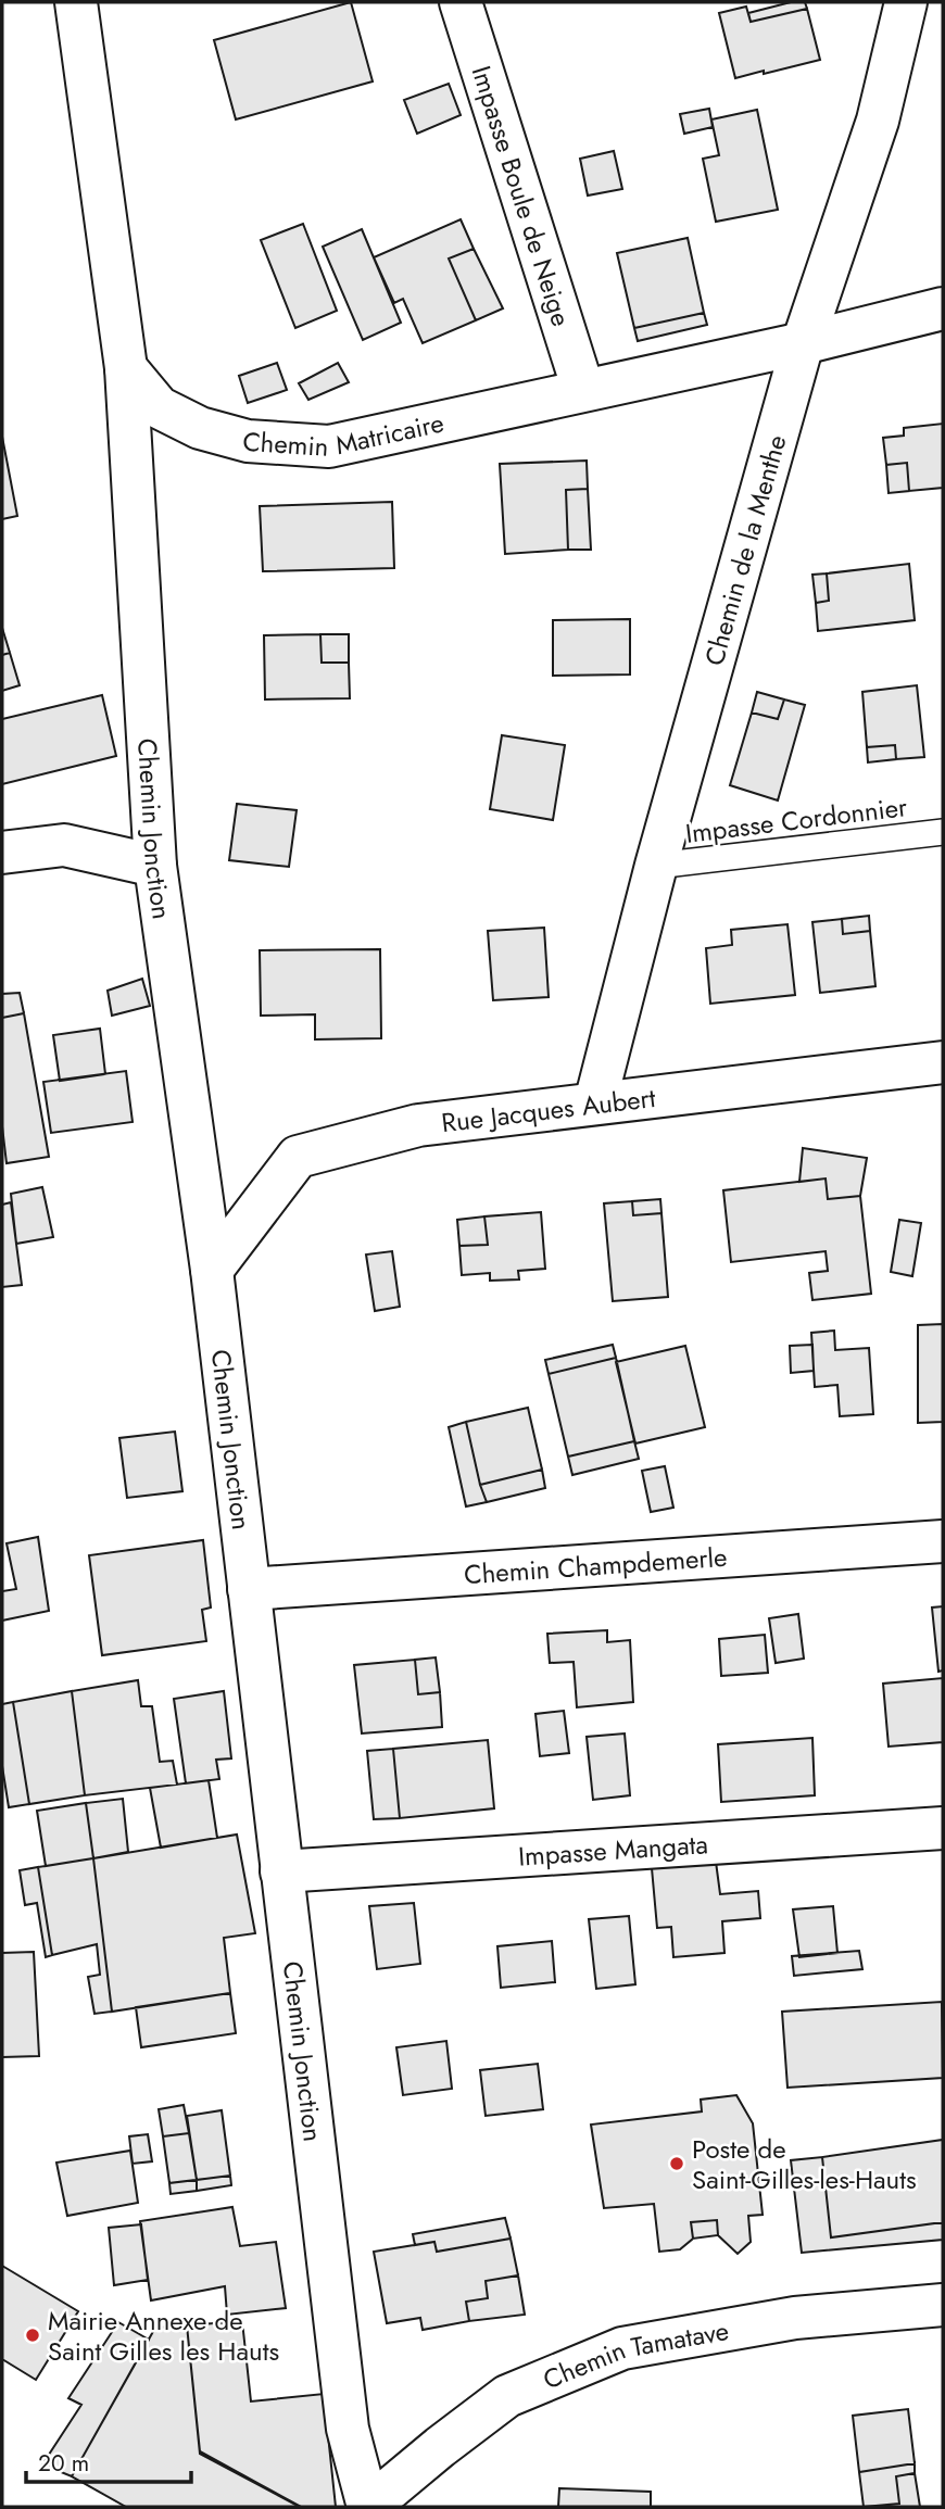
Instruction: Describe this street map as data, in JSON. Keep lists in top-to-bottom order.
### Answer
{
  "streets": {
    "street": [
      "Impasse Boule de Neige",
      "Chemin Matricaire",
      "Chemin de la Menthe",
      "Chemin Jonction",
      "Rue Jacques Aubert",
      "Chemin Champdemerle",
      "Impasse Mangata",
      "Chemin Tamatave"
    ],
    "lane": ["Impasse Cordonnier"]
  },
  "crossings": [
    ["Impasse Boule de Neige", "Chemin Matricaire"],
    ["Chemin Matricaire", "Chemin de la Menthe"],
    ["Chemin Matricaire", "Chemin Jonction"],
    ["Chemin de la Menthe", "Impasse Cordonnier"],
    ["Chemin de la Menthe", "Rue Jacques Aubert"],
    ["Chemin Jonction", "Rue Jacques Aubert"],
    ["Chemin Jonction", "Chemin Champdemerle"],
    ["Chemin Jonction", "Impasse Mangata"],
    ["Chemin Jonction", "Chemin Tamatave"]
  ],
  "places": ["Poste de Saint-Gilles-les-Hauts", "Mairie Annexe de Saint Gilles les Hauts"],
  "scale_bar": "20 m"
}
